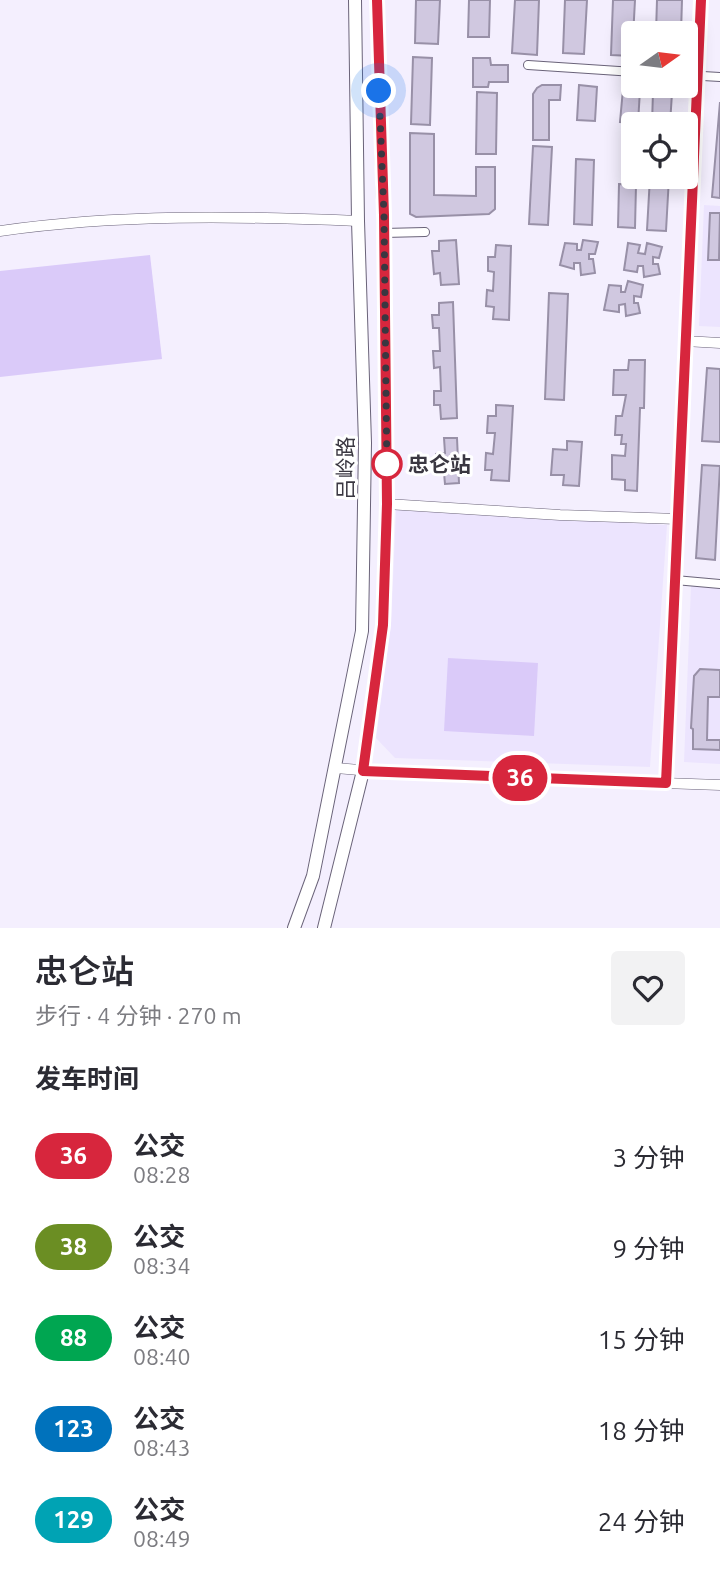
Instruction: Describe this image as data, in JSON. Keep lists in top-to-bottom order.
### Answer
{
  "streets": {
    "main road": ["吕岭路"]
  },
  "places": ["忠仑站"],
  "lines": ["bus line 36"],
  "north": "right",
  "page": {
    "on_map": "36",
    "heading": [
      ["忠仑站", "步行 · 4 分钟 · 270 m"],
      "发车时间"
    ],
    "list": [
      {
        "mark": "36",
        "name": "公交",
        "note": "08:28",
        "value": "3 分钟"
      },
      {
        "mark": "38",
        "name": "公交",
        "note": "08:34",
        "value": "9 分钟"
      },
      {
        "mark": "88",
        "name": "公交",
        "note": "08:40",
        "value": "15 分钟"
      },
      {
        "mark": "123",
        "name": "公交",
        "note": "08:43",
        "value": "18 分钟"
      },
      {
        "mark": "129",
        "name": "公交",
        "note": "08:49",
        "value": "24 分钟"
      }
    ]
  }
}
